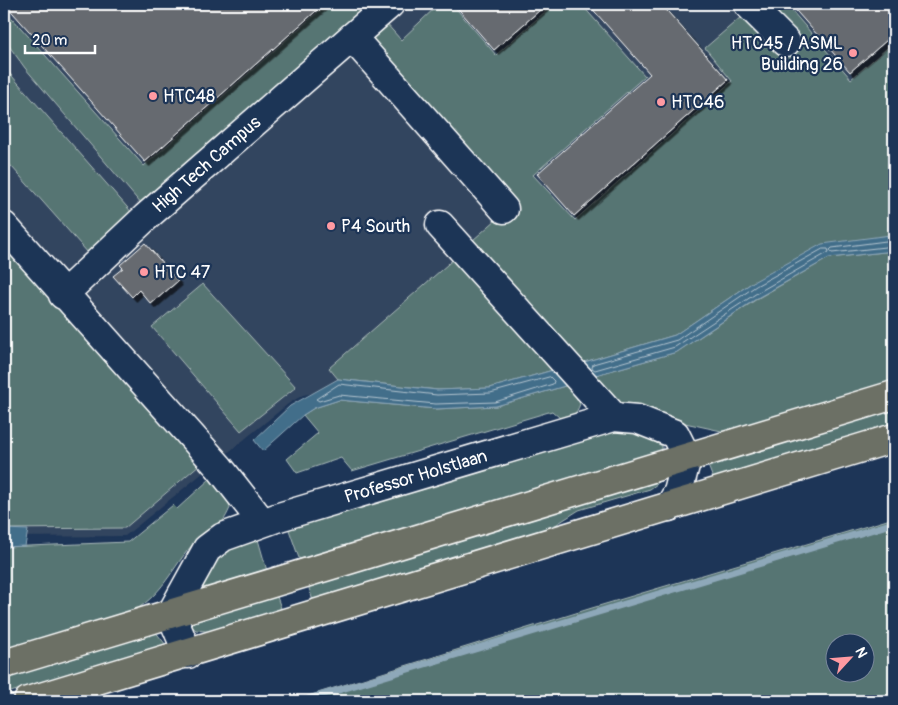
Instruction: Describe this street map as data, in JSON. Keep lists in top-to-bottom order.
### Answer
{
  "streets": {
    "street": ["High Tech Campus", "Professor Holstlaan"]
  },
  "places": [
    "HTC45 / ASML Building 26",
    "HTC48",
    "HTC46",
    "P4 South",
    "HTC 47"
  ],
  "scale_bar": "20 m",
  "north": "top right"
}
